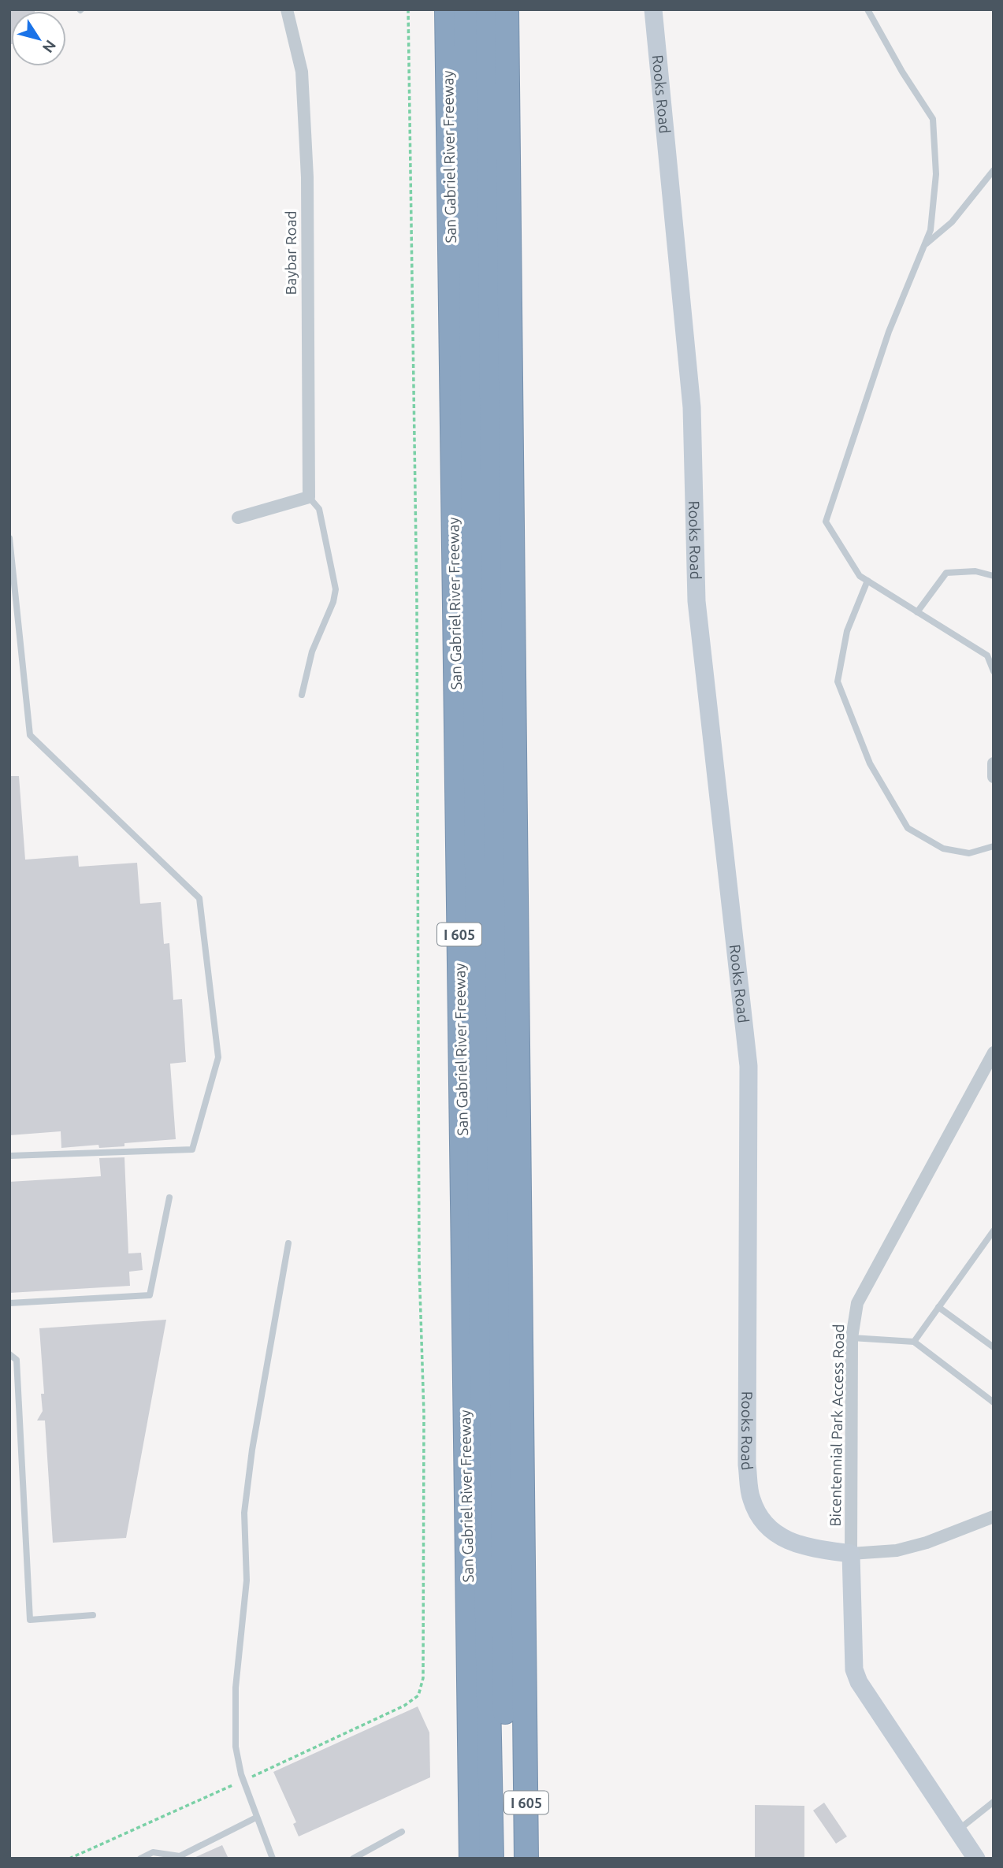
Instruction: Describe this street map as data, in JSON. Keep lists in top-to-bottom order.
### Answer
{
  "streets": {
    "highway": ["San Gabriel River Freeway", "I 605"],
    "street": ["Rooks Road", "Baybar Road", "Bicentennial Park Access Road"]
  },
  "crossings": [
    ["Rooks Road", "Bicentennial Park Access Road"]
  ],
  "north": "bottom right"
}
